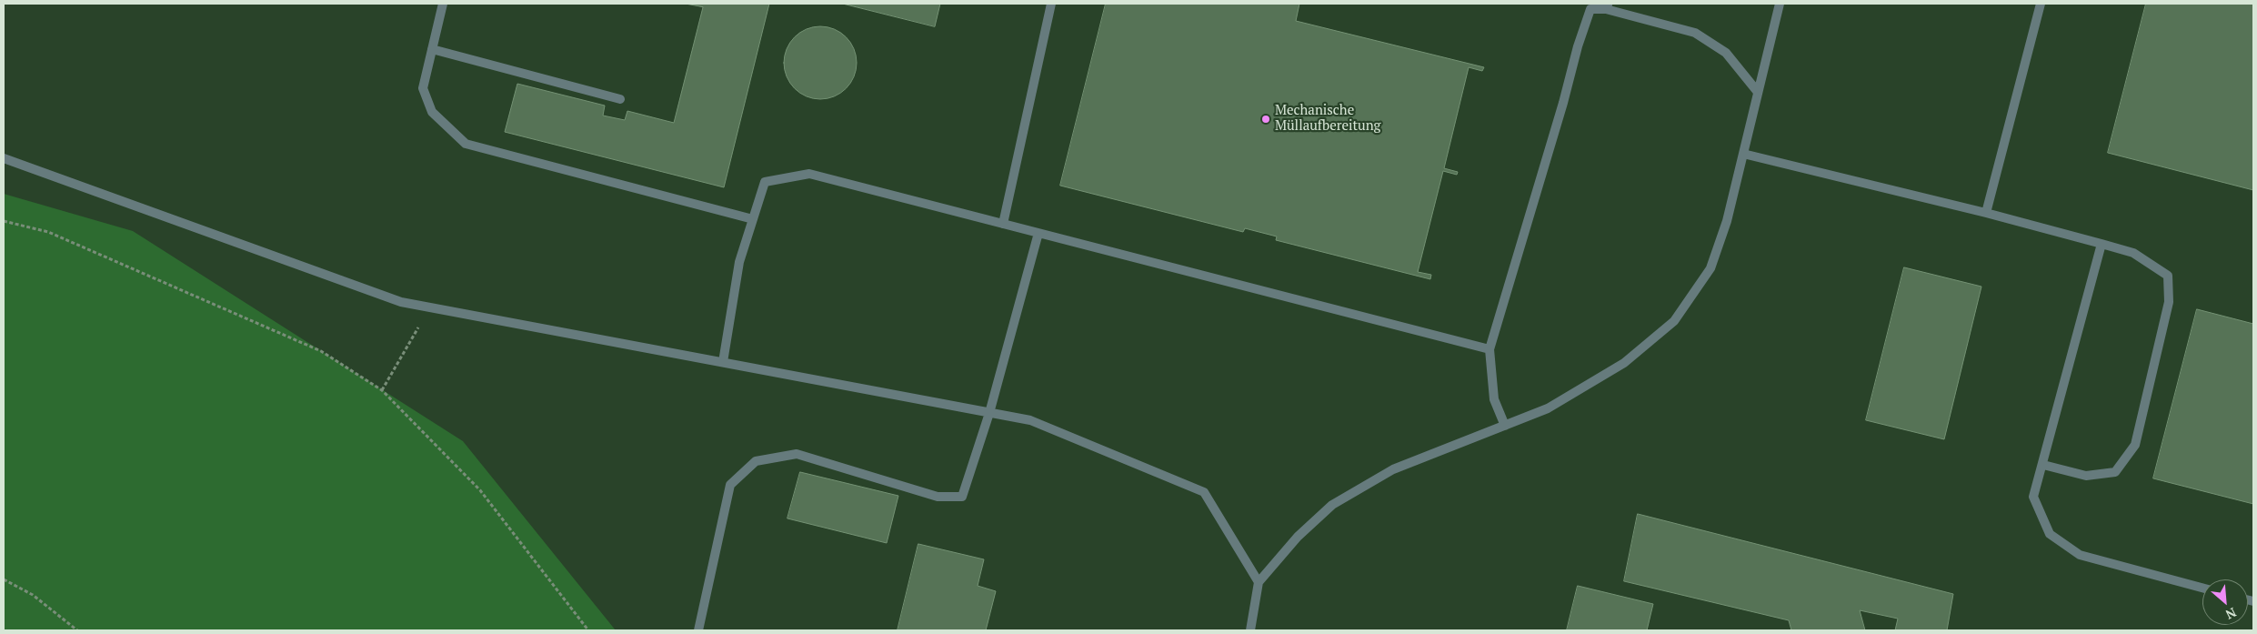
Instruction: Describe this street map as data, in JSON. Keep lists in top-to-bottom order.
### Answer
{
  "places": ["Mechanische Müllaufbereitung"],
  "north": "bottom right"
}
